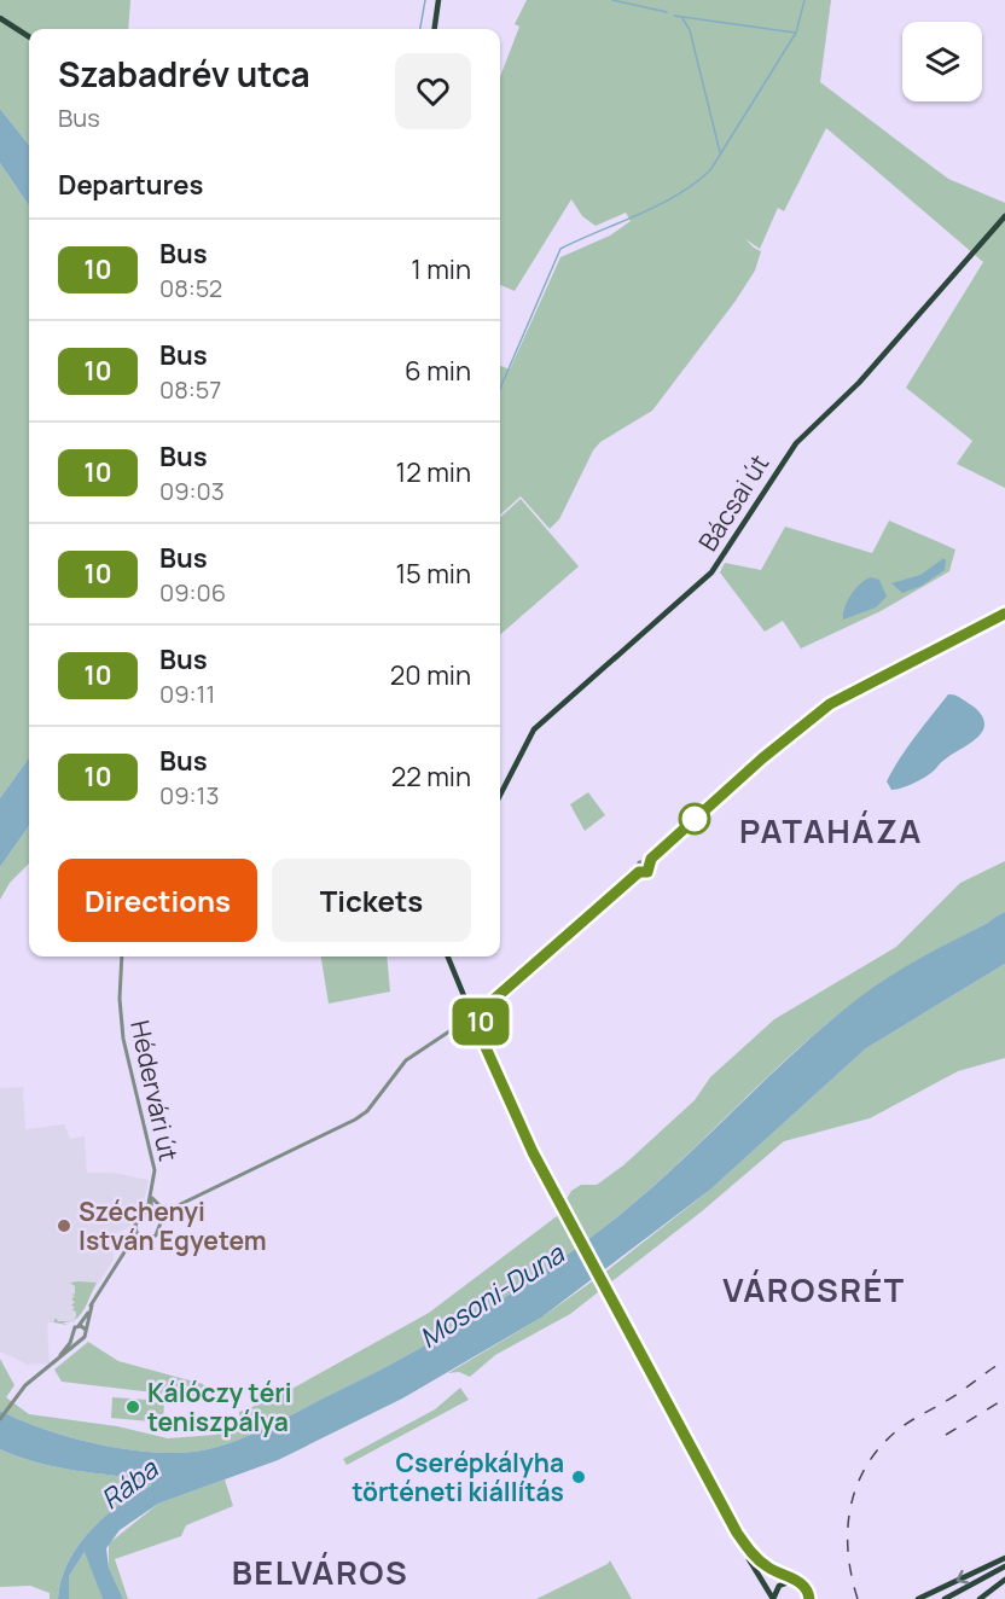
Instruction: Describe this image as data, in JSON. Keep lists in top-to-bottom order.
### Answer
{
  "streets": {
    "main road": ["Bácsai út"],
    "street": ["Hédervári út"]
  },
  "districts": ["PATAHÁZA", "VÁROSRÉT", "BELVÁROS"],
  "water": ["Mosoni-Duna", "Rába"],
  "places": ["Széchenyi István Egyetem", "Kálóczy téri teniszpálya", "Cserépkályha történeti kiállítás"],
  "lines": ["bus line 10"],
  "page": {
    "on_map": "10",
    "heading": [
      ["Szabadrév utca", "Bus"],
      "Departures"
    ],
    "list": [
      {
        "mark": "10",
        "name": "Bus",
        "note": "08:52",
        "value": "1 min"
      },
      {
        "mark": "10",
        "name": "Bus",
        "note": "08:57",
        "value": "6 min"
      },
      {
        "mark": "10",
        "name": "Bus",
        "note": "09:03",
        "value": "12 min"
      },
      {
        "mark": "10",
        "name": "Bus",
        "note": "09:06",
        "value": "15 min"
      },
      {
        "mark": "10",
        "name": "Bus",
        "note": "09:11",
        "value": "20 min"
      },
      {
        "mark": "10",
        "name": "Bus",
        "note": "09:13",
        "value": "22 min"
      }
    ],
    "buttons": ["Directions", "Tickets"]
  }
}
